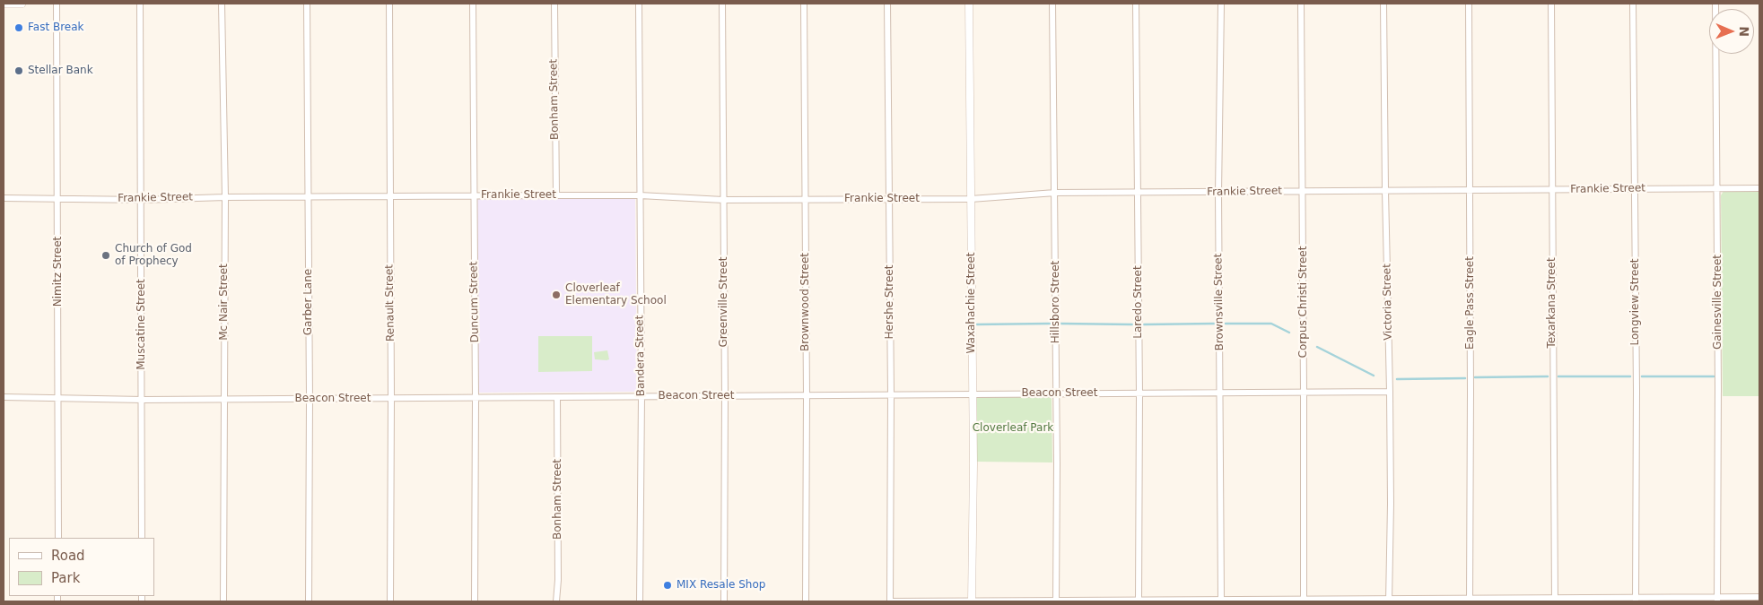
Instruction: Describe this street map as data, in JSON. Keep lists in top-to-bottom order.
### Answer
{
  "streets": {
    "street": [
      "Bonham Street",
      "Frankie Street",
      "Nimitz Street",
      "Mc Nair Street",
      "Garber Lane",
      "Duncum Street",
      "Greenville Street",
      "Brownwood Street",
      "Hershe Street",
      "Hillsboro Street",
      "Laredo Street",
      "Brownsville Street",
      "Corpus Christi Street",
      "Victoria Street",
      "Longview Street",
      "Gainesville Street",
      "Renault Street",
      "Waxahachie Street",
      "Eagle Pass Street",
      "Texarkana Street",
      "Muscatine Street",
      "Bandera Street",
      "Beacon Street"
    ]
  },
  "crossings": [
    ["Bonham Street", "Frankie Street"],
    ["Bonham Street", "Beacon Street"],
    ["Frankie Street", "Nimitz Street"],
    ["Frankie Street", "Mc Nair Street"],
    ["Frankie Street", "Garber Lane"],
    ["Frankie Street", "Duncum Street"],
    ["Frankie Street", "Greenville Street"],
    ["Frankie Street", "Brownwood Street"],
    ["Frankie Street", "Hershe Street"],
    ["Frankie Street", "Hillsboro Street"],
    ["Frankie Street", "Laredo Street"],
    ["Frankie Street", "Brownsville Street"],
    ["Frankie Street", "Corpus Christi Street"],
    ["Frankie Street", "Victoria Street"],
    ["Frankie Street", "Longview Street"],
    ["Frankie Street", "Gainesville Street"],
    ["Frankie Street", "Renault Street"],
    ["Frankie Street", "Waxahachie Street"],
    ["Frankie Street", "Eagle Pass Street"],
    ["Frankie Street", "Texarkana Street"],
    ["Frankie Street", "Muscatine Street"],
    ["Frankie Street", "Bandera Street"],
    ["Nimitz Street", "Beacon Street"],
    ["Mc Nair Street", "Beacon Street"],
    ["Garber Lane", "Beacon Street"],
    ["Duncum Street", "Beacon Street"],
    ["Greenville Street", "Beacon Street"],
    ["Brownwood Street", "Beacon Street"],
    ["Hershe Street", "Beacon Street"],
    ["Hillsboro Street", "Beacon Street"],
    ["Laredo Street", "Beacon Street"],
    ["Brownsville Street", "Beacon Street"],
    ["Corpus Christi Street", "Beacon Street"],
    ["Victoria Street", "Beacon Street"],
    ["Renault Street", "Beacon Street"],
    ["Waxahachie Street", "Beacon Street"],
    ["Muscatine Street", "Beacon Street"],
    ["Bandera Street", "Beacon Street"]
  ],
  "parks": ["Cloverleaf Park"],
  "places": [
    "Fast Break",
    "Stellar Bank",
    "Church of God of Prophecy",
    "Cloverleaf Elementary School",
    "MIX Resale Shop"
  ],
  "legend": ["Road", "Park"],
  "north": "right"
}
